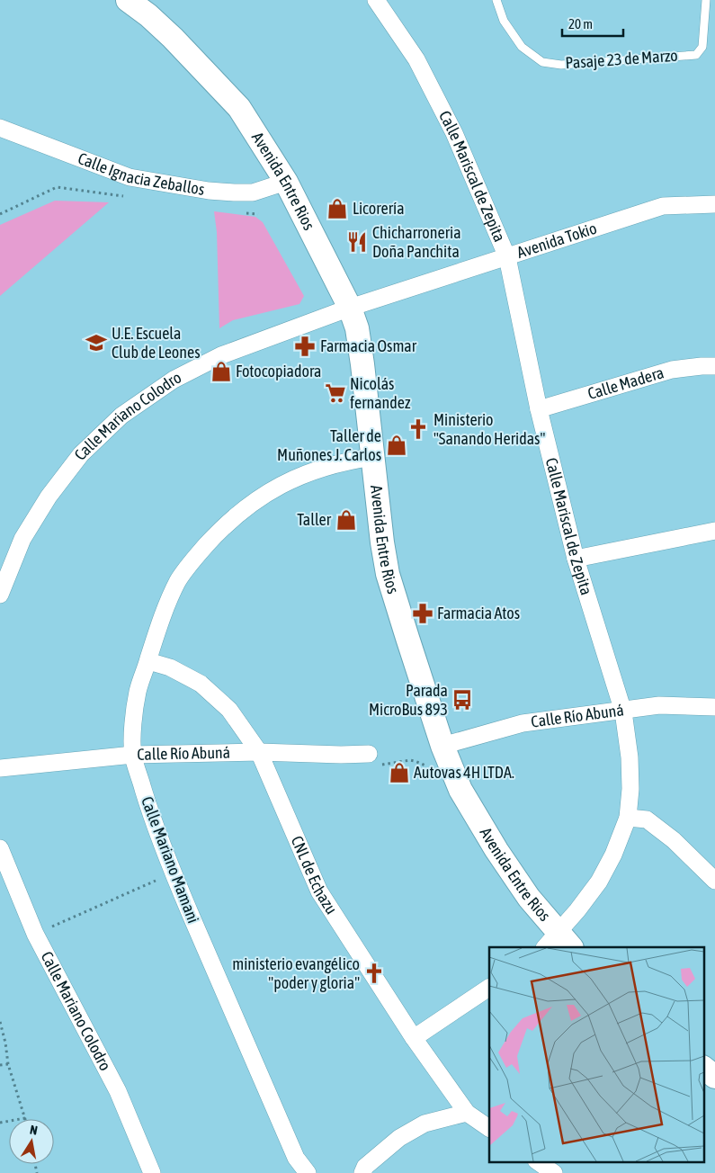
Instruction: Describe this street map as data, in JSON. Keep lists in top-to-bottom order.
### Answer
{
  "streets": {
    "main road": ["Avenida Entre Rios"],
    "street": [
      "Calle Ignacia Zeballos",
      "Calle Mariscal de Zepita",
      "Avenida Tokio",
      "Calle Madera",
      "Calle Mariano Colodro",
      "Calle Río Abuná",
      "Calle Mariano Mamani",
      "CNL de Echazu"
    ],
    "lane": ["Pasaje 23 de Marzo"]
  },
  "crossings": [
    ["Calle Ignacia Zeballos", "Avenida Entre Rios"],
    ["Calle Mariscal de Zepita", "Avenida Entre Rios"],
    ["Calle Mariscal de Zepita", "Avenida Tokio"],
    ["Calle Mariscal de Zepita", "Calle Madera"],
    ["Calle Mariscal de Zepita", "Calle Río Abuná"],
    ["Avenida Entre Rios", "Avenida Tokio"],
    ["Avenida Entre Rios", "Calle Mariano Colodro"],
    ["Avenida Entre Rios", "Calle Río Abuná"],
    ["Avenida Entre Rios", "Calle Mariano Mamani"],
    ["Avenida Tokio", "Calle Mariano Colodro"],
    ["Calle Río Abuná", "Calle Mariano Mamani"],
    ["Calle Río Abuná", "CNL de Echazu"],
    ["Calle Mariano Mamani", "CNL de Echazu"]
  ],
  "places": {
    "shop": [
      "Licorería",
      "Fotocopiadora",
      "Taller de Muñones J. Carlos",
      "Taller",
      "Autovas 4H LTDA."
    ],
    "restaurant": ["Chicharroneria Doña Panchita"],
    "school or university": ["U.E. Escuela Club de Leones"],
    "pharmacy": ["Farmacia Osmar", "Farmacia Atos"],
    "supermarket": ["Nicolás fernandez"],
    "church": ["Ministerio \"Sanando Heridas\"", "ministerio evangélico \"poder y gloria\""],
    "bus stop": ["Parada MicroBus 893"]
  },
  "scale_bar": "20 m",
  "north": "top"
}
